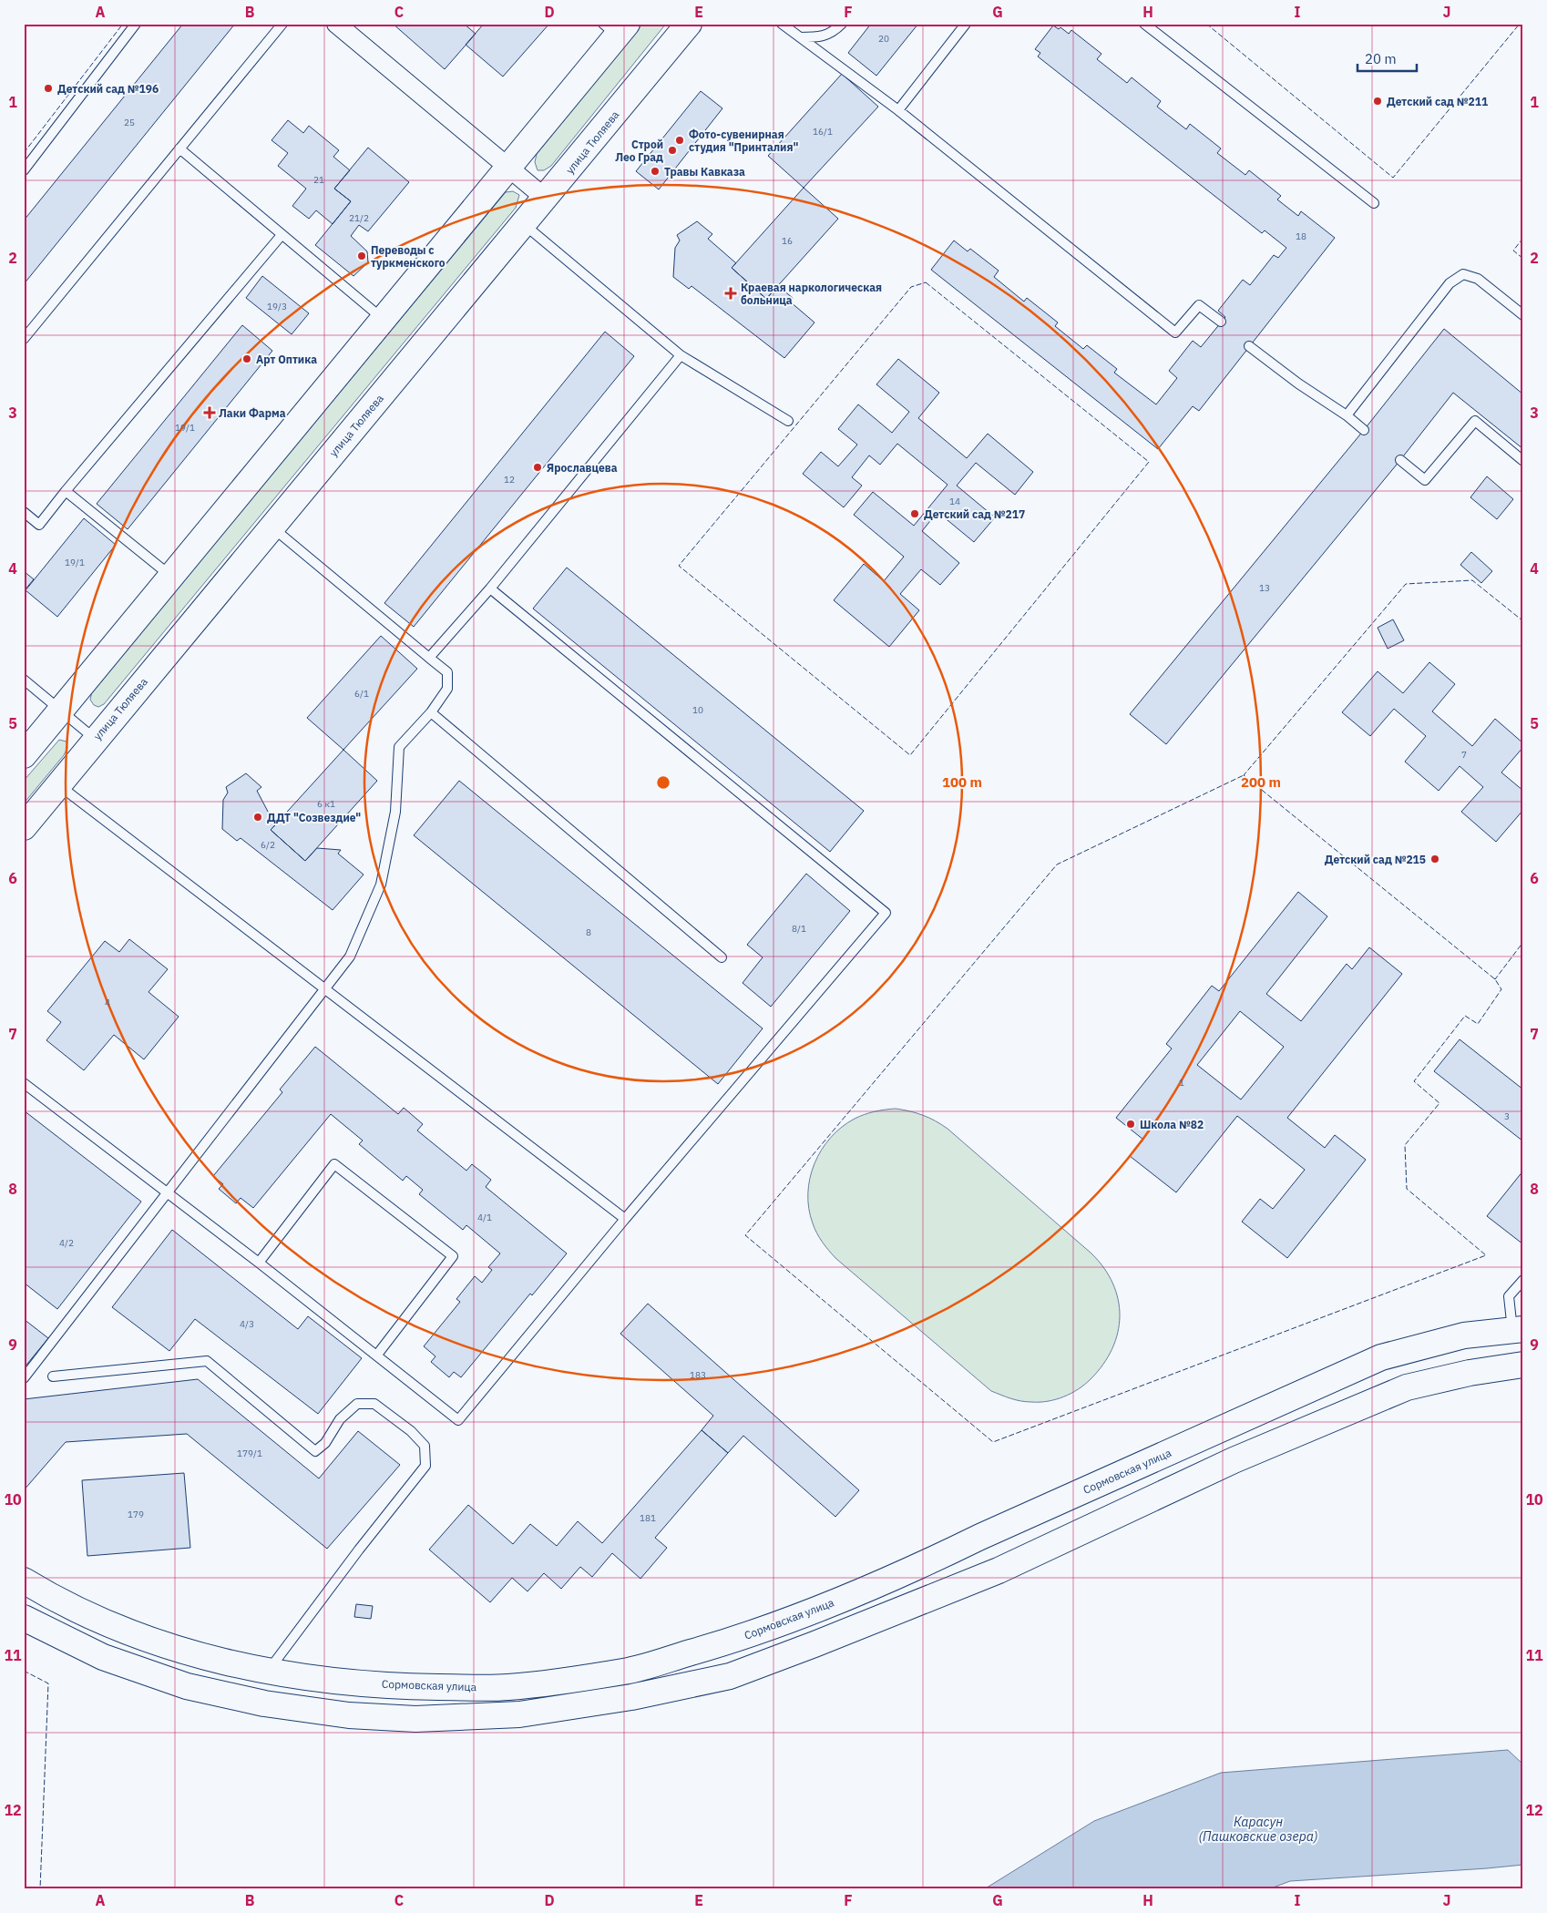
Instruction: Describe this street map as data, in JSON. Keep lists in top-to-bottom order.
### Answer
{
  "streets": {
    "main road": ["улица Тюляева", "Сормовская улица"]
  },
  "water": ["Карасун (Пашковские озера)"],
  "places": {
    "other": [
      "Детский сад №196",
      "Детский сад №211",
      "Фото-сувенирная студия \"Принталия\"",
      "Строй Лео Град",
      "Травы Кавказа",
      "Переводы с туркменского",
      "Арт Оптика",
      "Ярославцева",
      "Детский сад №217",
      "ДДТ \"Созвездие\"",
      "Детский сад №215",
      "Школа №82"
    ],
    "health": ["Краевая наркологическая больница", "Лаки Фарма"]
  },
  "house_numbers": [
    "20",
    "25",
    "16/1",
    "21",
    "21/2",
    "18",
    "16",
    "19/3",
    "19/1",
    "12",
    "14",
    "19/1",
    "13",
    "6/1",
    "10",
    "7",
    "6 к1",
    "6/2",
    "8/1",
    "8",
    "4",
    "1",
    "3",
    "4/1",
    "4/2",
    "4/3",
    "183",
    "179/1",
    "179",
    "181"
  ],
  "scale_bar": "20 m",
  "grid": {
    "columns": [
      "A",
      "B",
      "C",
      "D",
      "E",
      "F",
      "G",
      "H",
      "I",
      "J"
    ],
    "rows": [
      "1",
      "2",
      "3",
      "4",
      "5",
      "6",
      "7",
      "8",
      "9",
      "10",
      "11",
      "12"
    ]
  },
  "rings": ["100 m", "200 m"]
}
